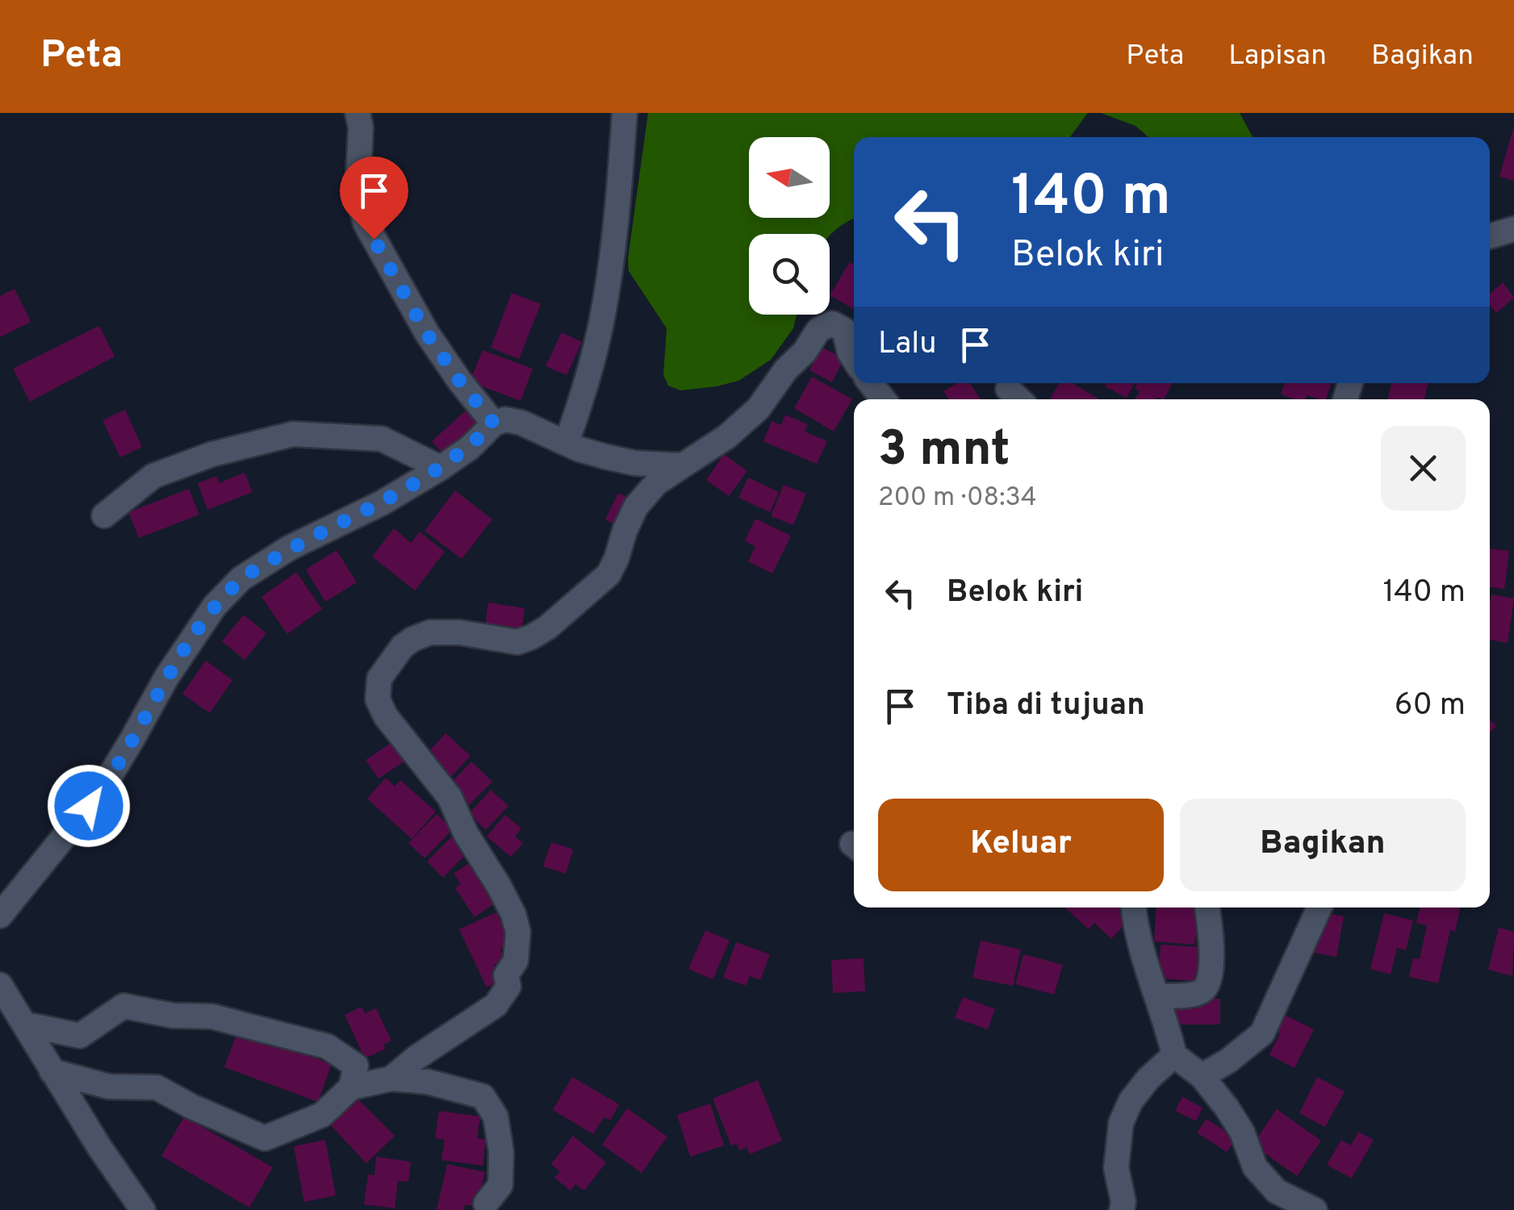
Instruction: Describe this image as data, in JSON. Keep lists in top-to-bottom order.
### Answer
{
  "north": "left",
  "page": {
    "header": "Peta",
    "nav": ["Peta", "Lapisan", "Bagikan"],
    "turn": ["140 m", "Belok kiri"],
    "then": "Lalu",
    "heading": ["3 mnt", "200 m · 08:34"],
    "list": [
      {
        "name": "Belok kiri",
        "value": "140 m"
      },
      {
        "name": "Tiba di tujuan",
        "value": "60 m"
      }
    ],
    "buttons": ["Keluar", "Bagikan"]
  }
}
